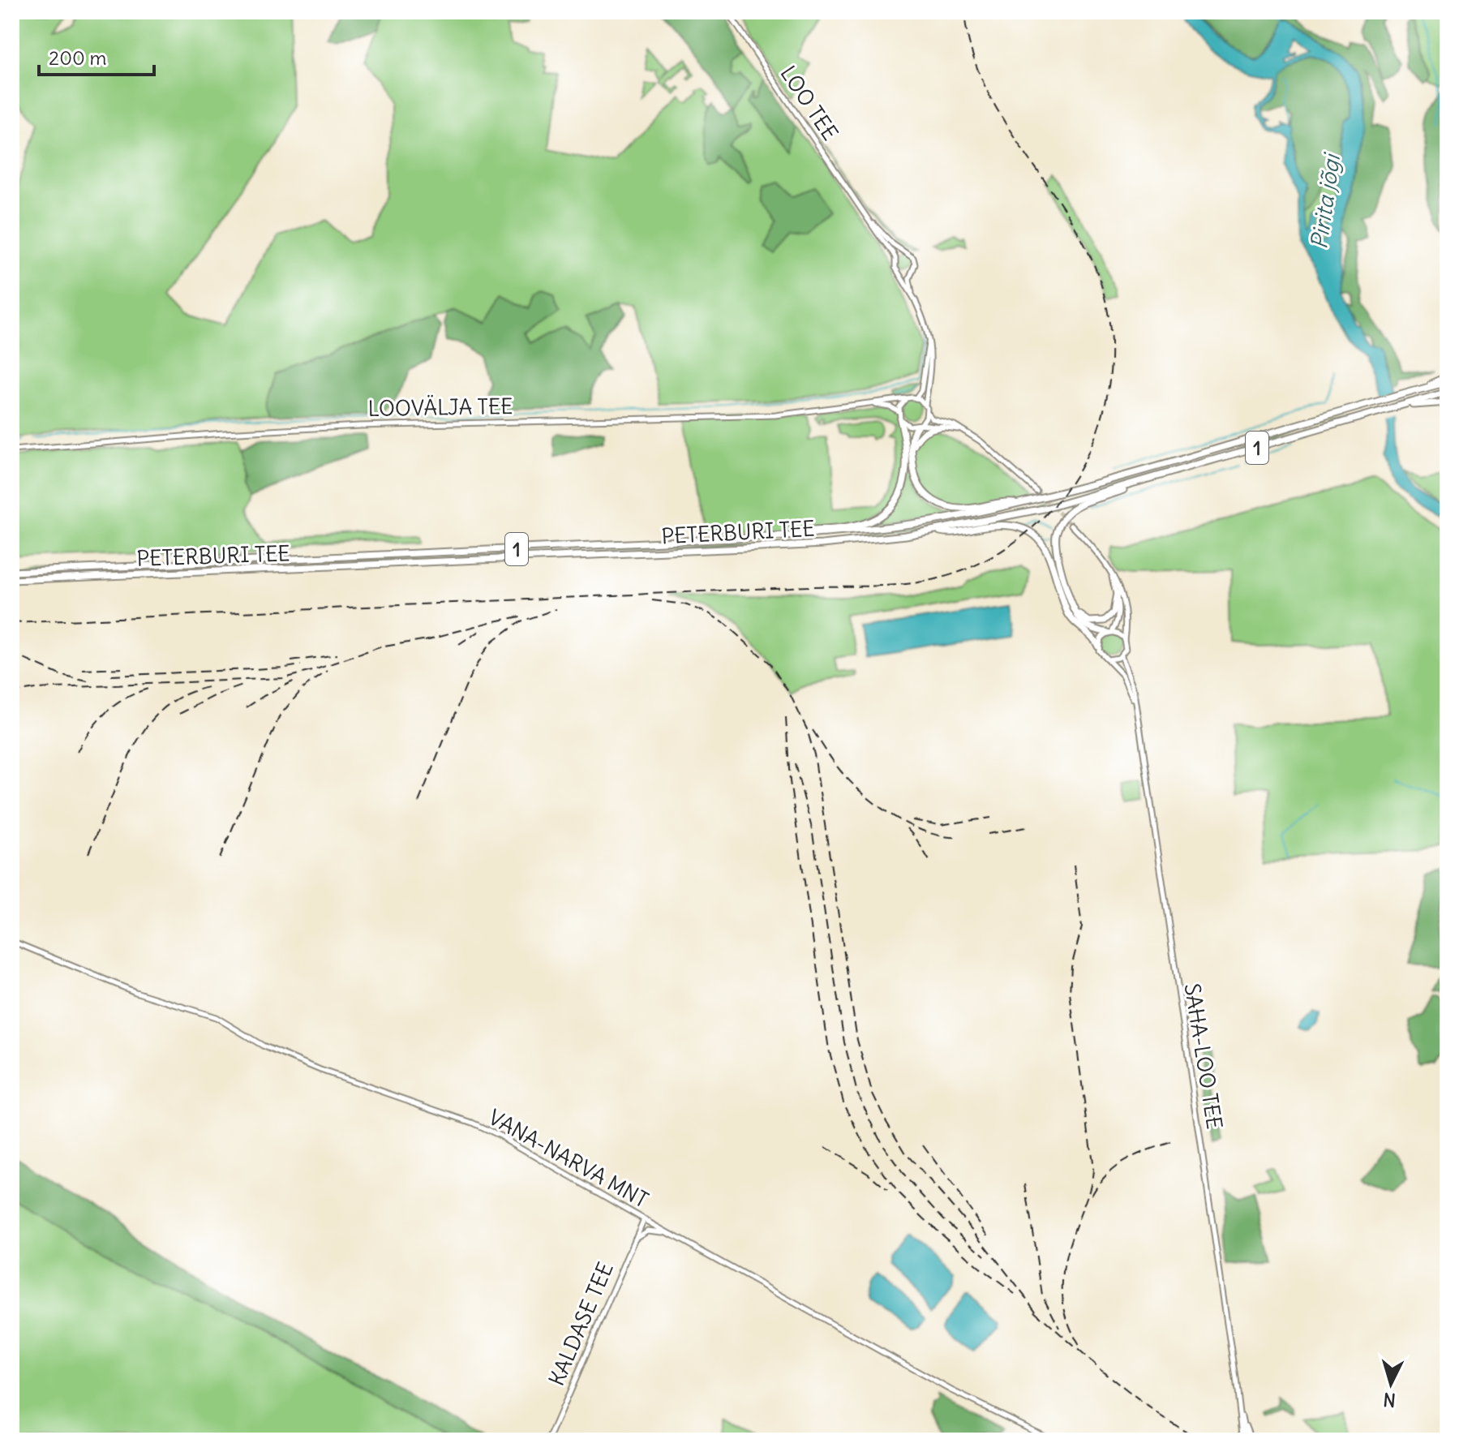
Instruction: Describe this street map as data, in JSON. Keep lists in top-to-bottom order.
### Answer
{
  "streets": {
    "highway": ["1", "PETERBURI TEE"],
    "street": [
      "LOO TEE",
      "LOOVÄLJA TEE",
      "SAHA-LOO TEE",
      "VANA-NARVA MNT",
      "KALDASE TEE"
    ]
  },
  "crossings": [
    ["VANA-NARVA MNT", "KALDASE TEE"]
  ],
  "water": ["Pirita jõgi"],
  "scale_bar": "200 m",
  "north": "bottom"
}
